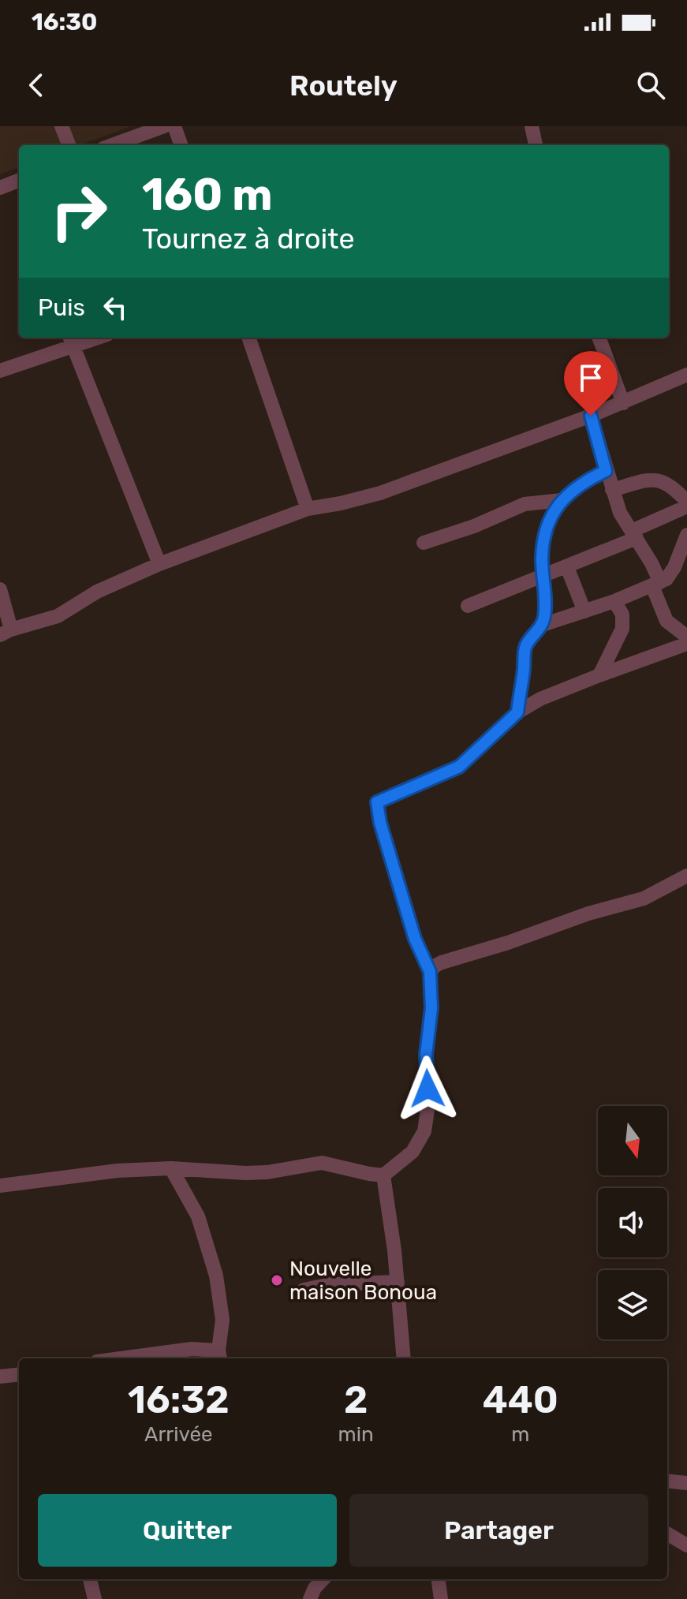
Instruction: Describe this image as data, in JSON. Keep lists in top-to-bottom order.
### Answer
{
  "places": ["Nouvelle maison Bonoua"],
  "north": "bottom",
  "page": {
    "status": "16:30",
    "header": "Routely",
    "turn": ["160 m", "Tournez à droite"],
    "then": "Puis",
    "eta": [
      "16:32",
      "Arrivée",
      "2",
      "min",
      "440",
      "m"
    ],
    "buttons": ["Quitter", "Partager"]
  }
}
